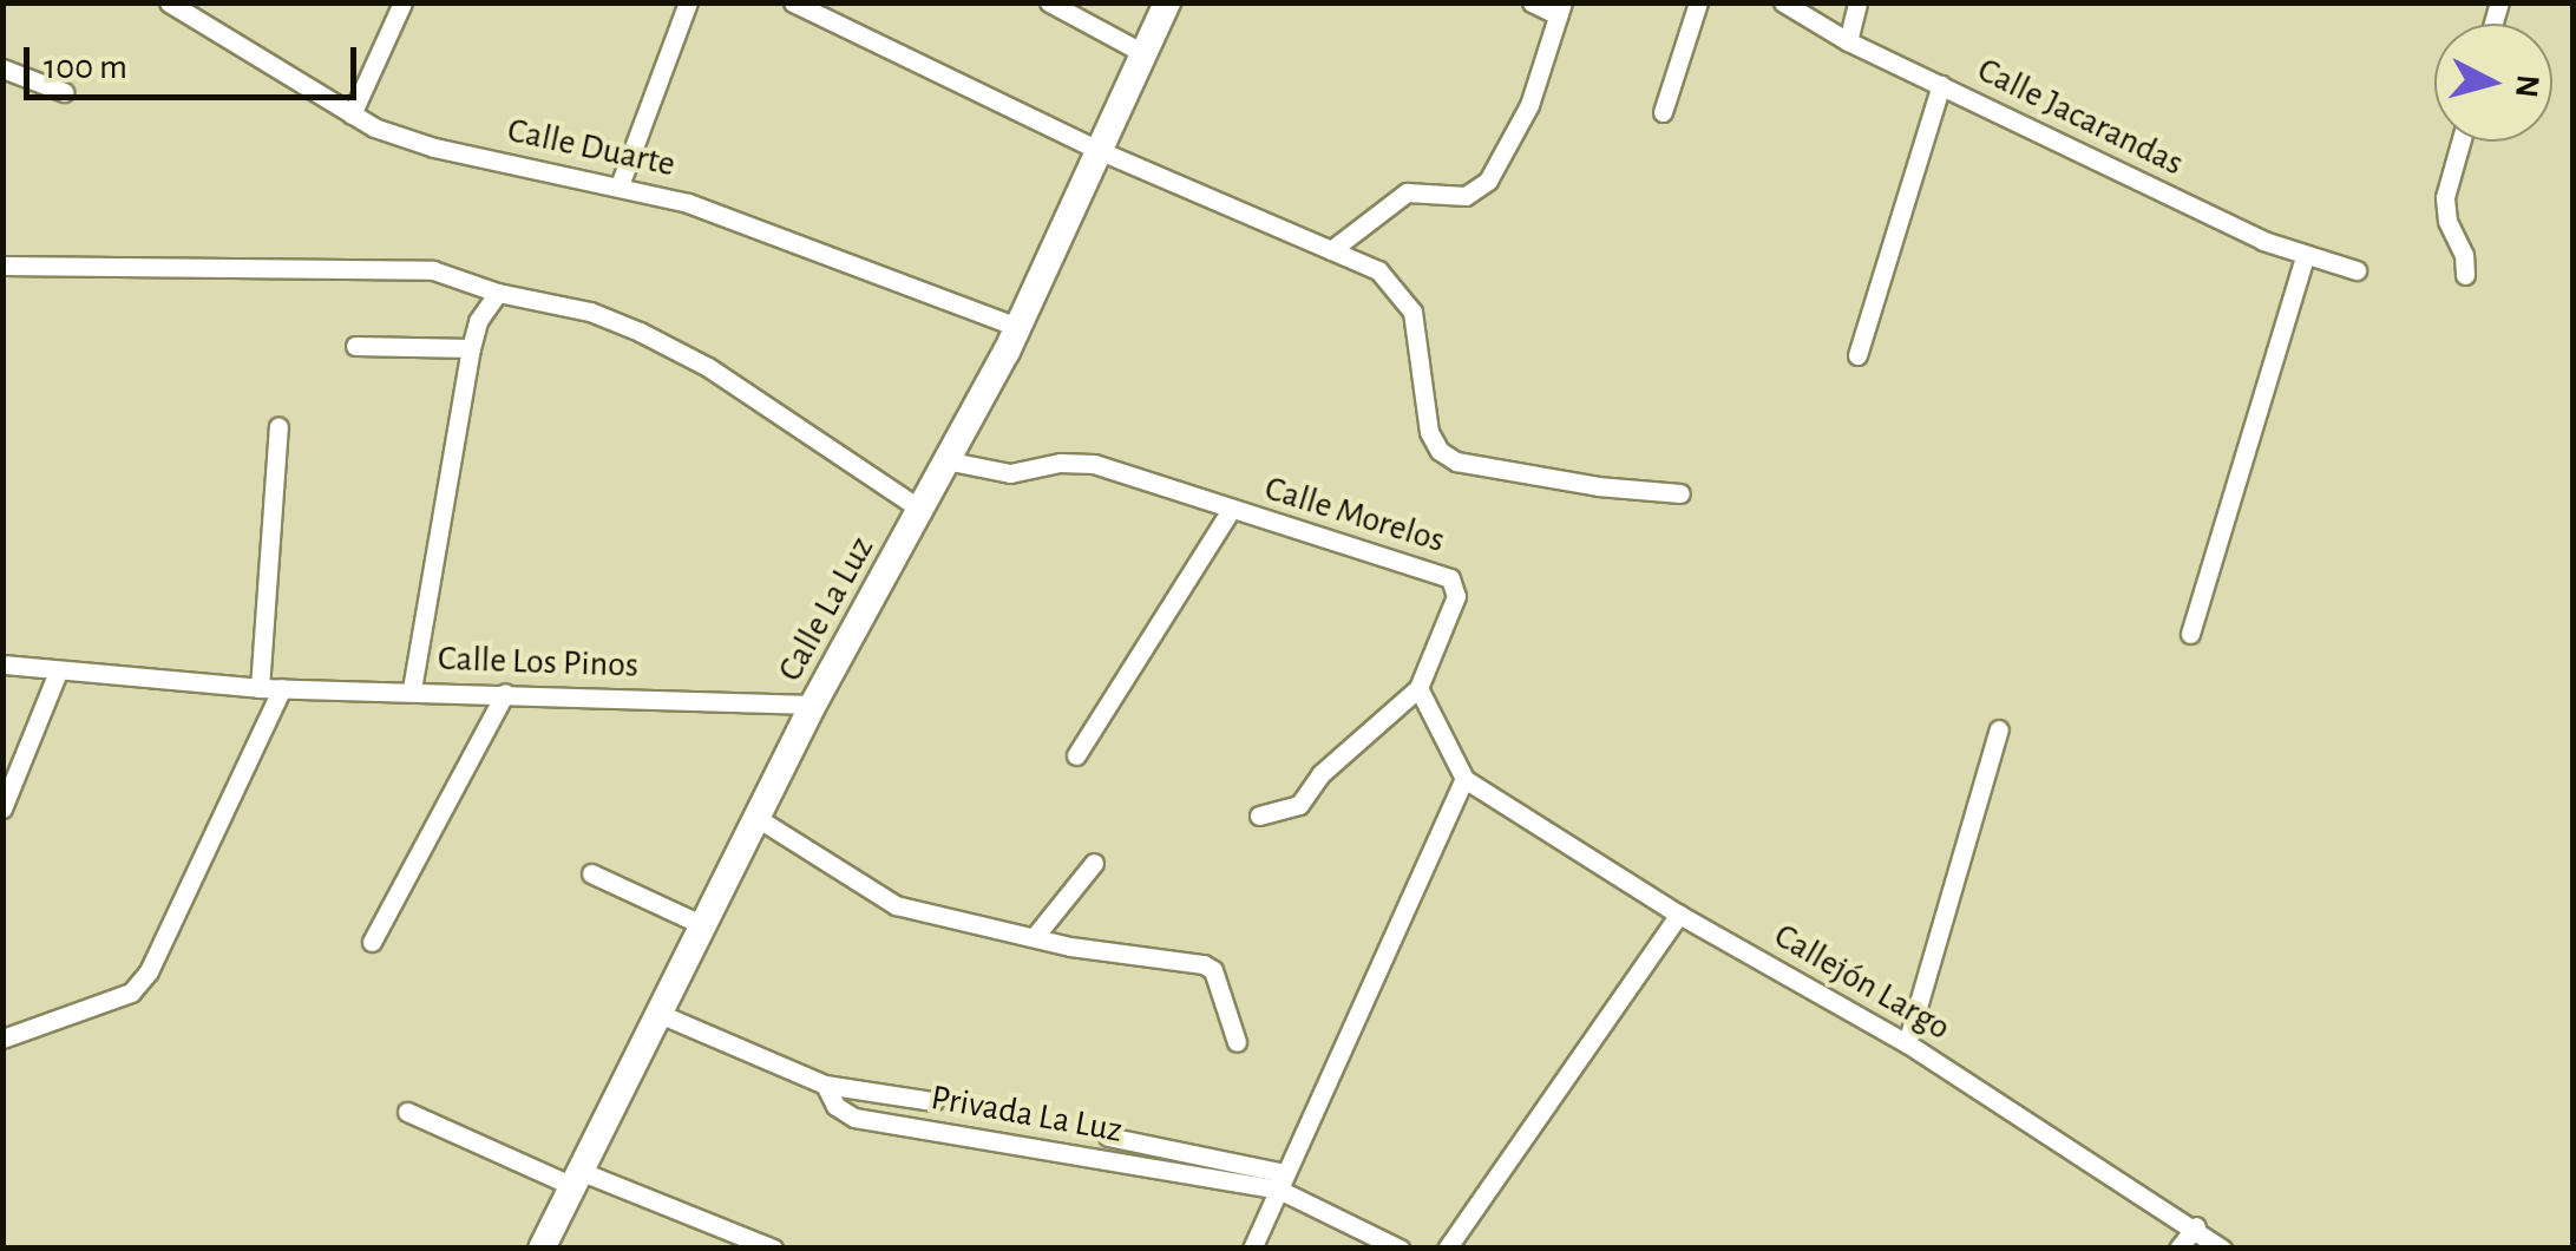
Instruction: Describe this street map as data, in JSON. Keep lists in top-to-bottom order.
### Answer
{
  "streets": {
    "street": [
      "Calle Jacarandas",
      "Calle Duarte",
      "Calle Morelos",
      "Calle La Luz",
      "Calle Los Pinos",
      "Callejón Largo",
      "Privada La Luz"
    ]
  },
  "crossings": [
    ["Calle Duarte", "Calle La Luz"],
    ["Calle Morelos", "Calle La Luz"],
    ["Calle La Luz", "Calle Los Pinos"],
    ["Calle La Luz", "Privada La Luz"]
  ],
  "scale_bar": "100 m",
  "north": "right"
}
